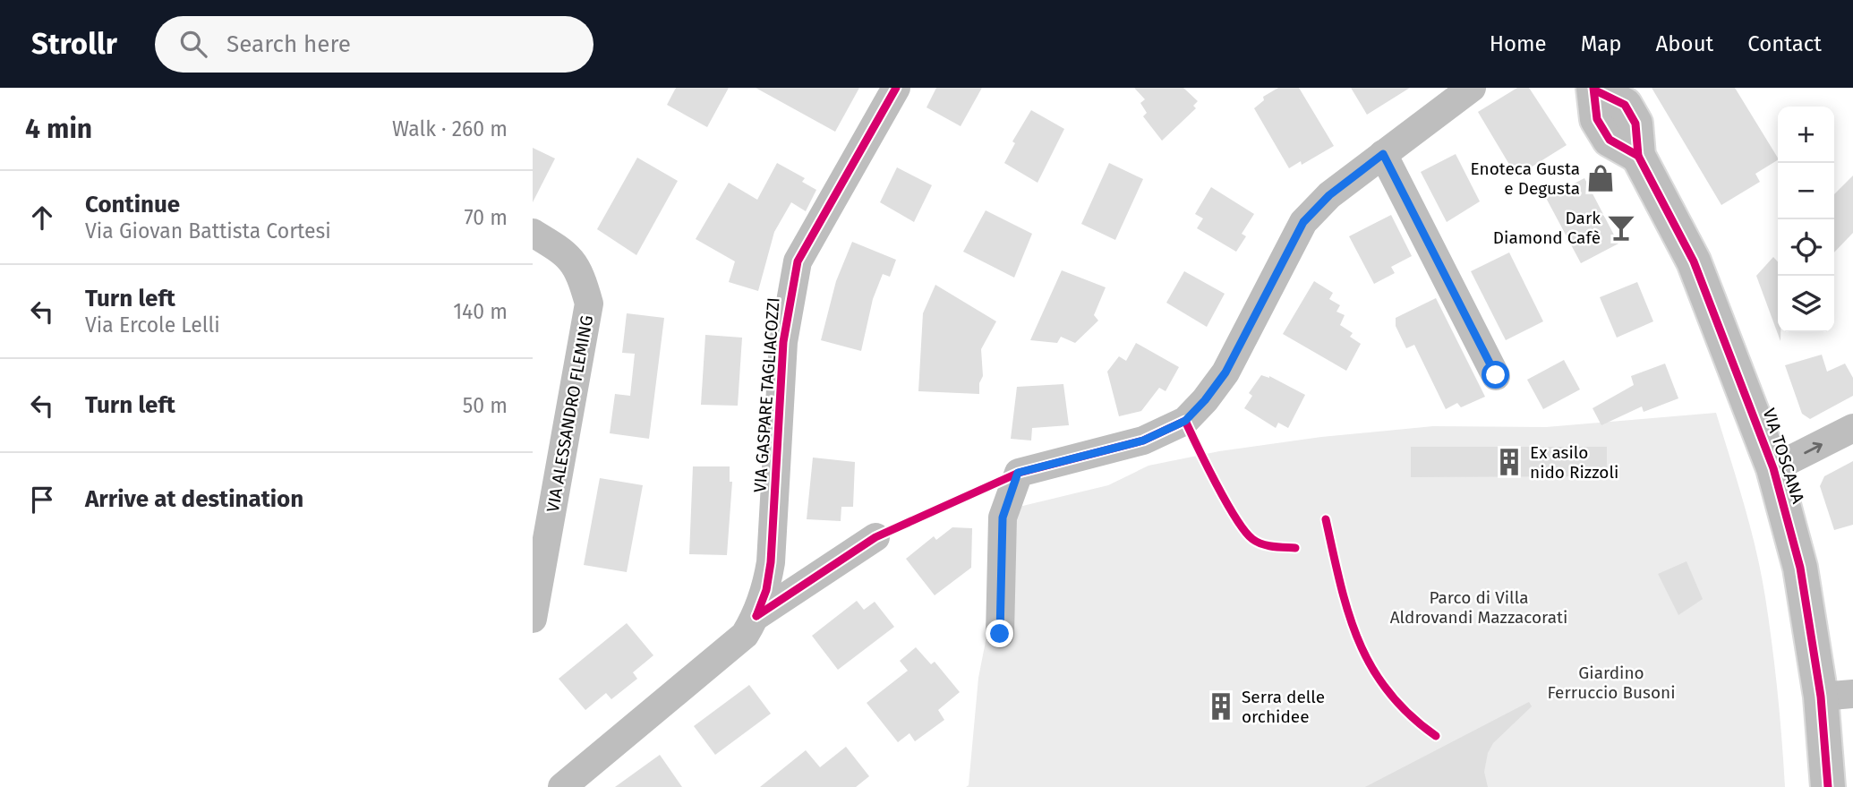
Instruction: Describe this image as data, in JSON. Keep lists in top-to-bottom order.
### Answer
{
  "streets": {
    "main road": ["VIA TOSCANA"],
    "street": ["VIA GASPARE TAGLIACOZZI", "VIA ALESSANDRO FLEMING"]
  },
  "parks": ["Parco di Villa Aldrovandi Mazzacorati", "Giardino Ferruccio Busoni"],
  "places": {
    "shop": ["Enoteca Gusta e Degusta"],
    "bar": ["Dark Diamond Cafè"],
    "building": ["Ex asilo nido Rizzoli", "Serra delle orchidee"]
  },
  "page": {
    "header": "Strollr",
    "search": "Search here",
    "nav": [
      "Home",
      "Map",
      "About",
      "Contact"
    ],
    "heading": ["4 min", "Walk · 260 m"],
    "map_buttons": ["+", "−"],
    "list": [
      ["Continue", "Via Giovan Battista Cortesi", "70 m"],
      ["Turn left", "Via Ercole Lelli", "140 m"],
      ["Turn left", "50 m"],
      "Arrive at destination"
    ]
  }
}
